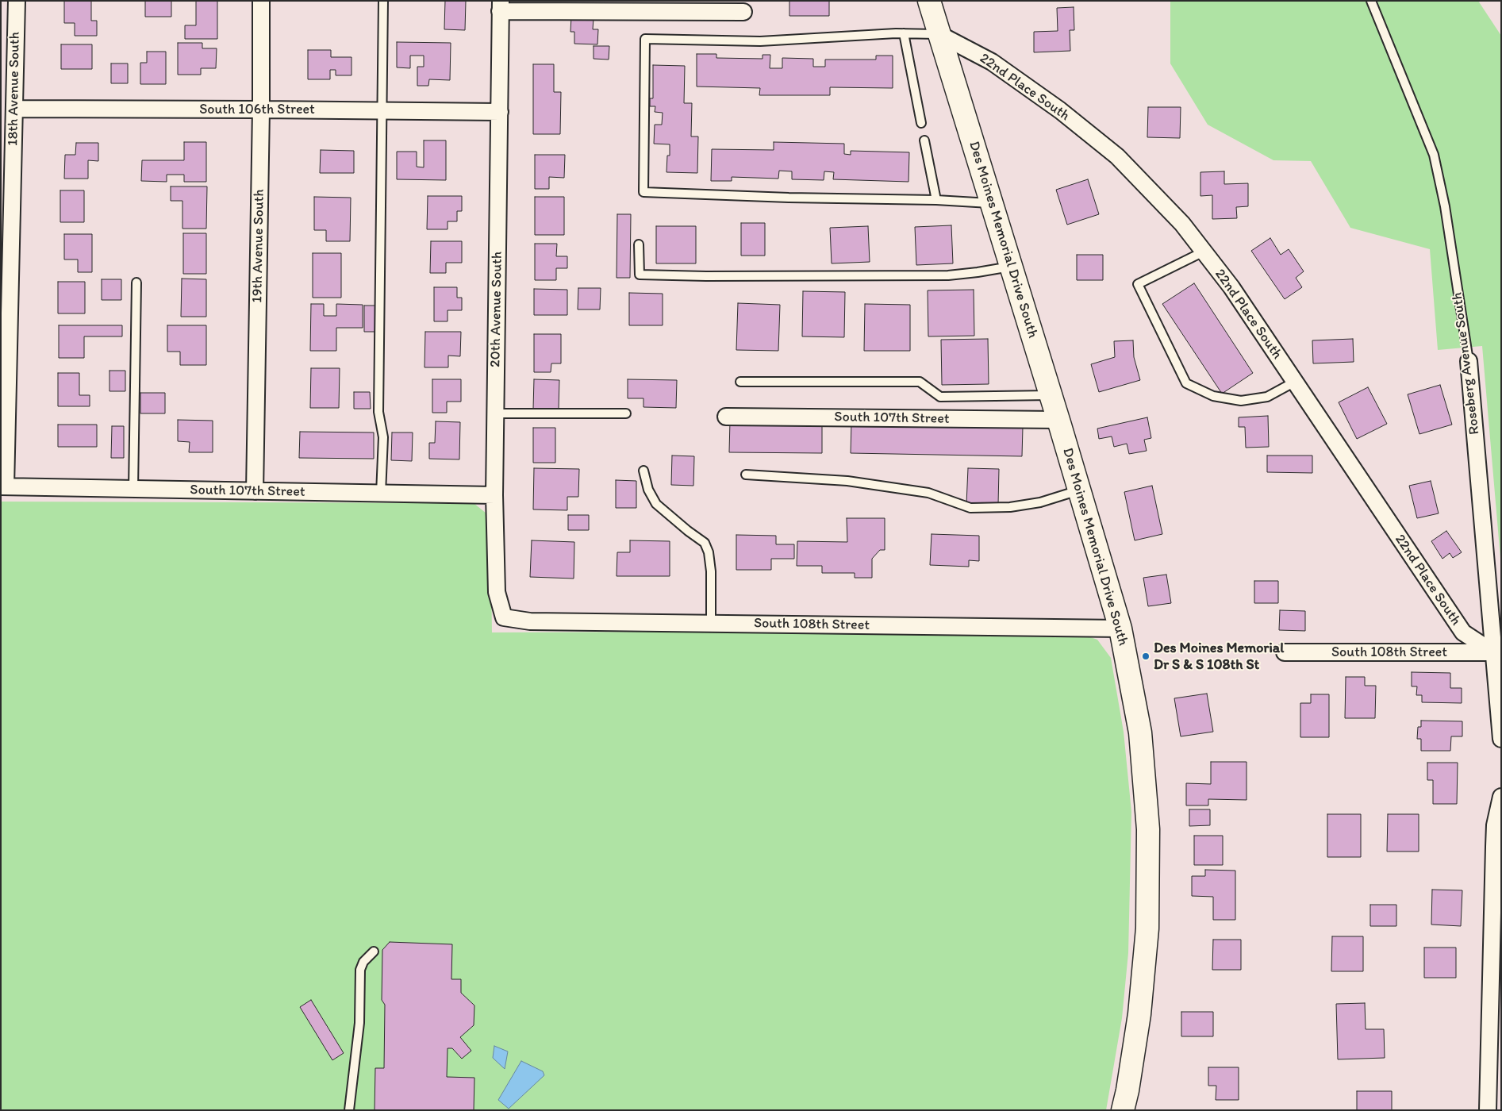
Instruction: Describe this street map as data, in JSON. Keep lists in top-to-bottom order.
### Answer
{
  "streets": {
    "main road": ["Des Moines Memorial Drive South"],
    "street": [
      "22nd Place South",
      "18th Avenue South",
      "South 106th Street",
      "19th Avenue South",
      "20th Avenue South",
      "Roseberg Avenue South",
      "South 107th Street",
      "South 108th Street"
    ]
  },
  "crossings": [
    ["22nd Place South", "Des Moines Memorial Drive South"],
    ["22nd Place South", "Roseberg Avenue South"],
    ["22nd Place South", "South 108th Street"],
    ["18th Avenue South", "South 106th Street"],
    ["18th Avenue South", "South 107th Street"],
    ["South 106th Street", "19th Avenue South"],
    ["South 106th Street", "20th Avenue South"],
    ["Des Moines Memorial Drive South", "South 107th Street"],
    ["Des Moines Memorial Drive South", "South 108th Street"],
    ["19th Avenue South", "South 107th Street"],
    ["20th Avenue South", "South 107th Street"],
    ["20th Avenue South", "South 108th Street"],
    ["Roseberg Avenue South", "South 108th Street"]
  ],
  "places": ["Des Moines Memorial Dr S & S 108th St"]
}
